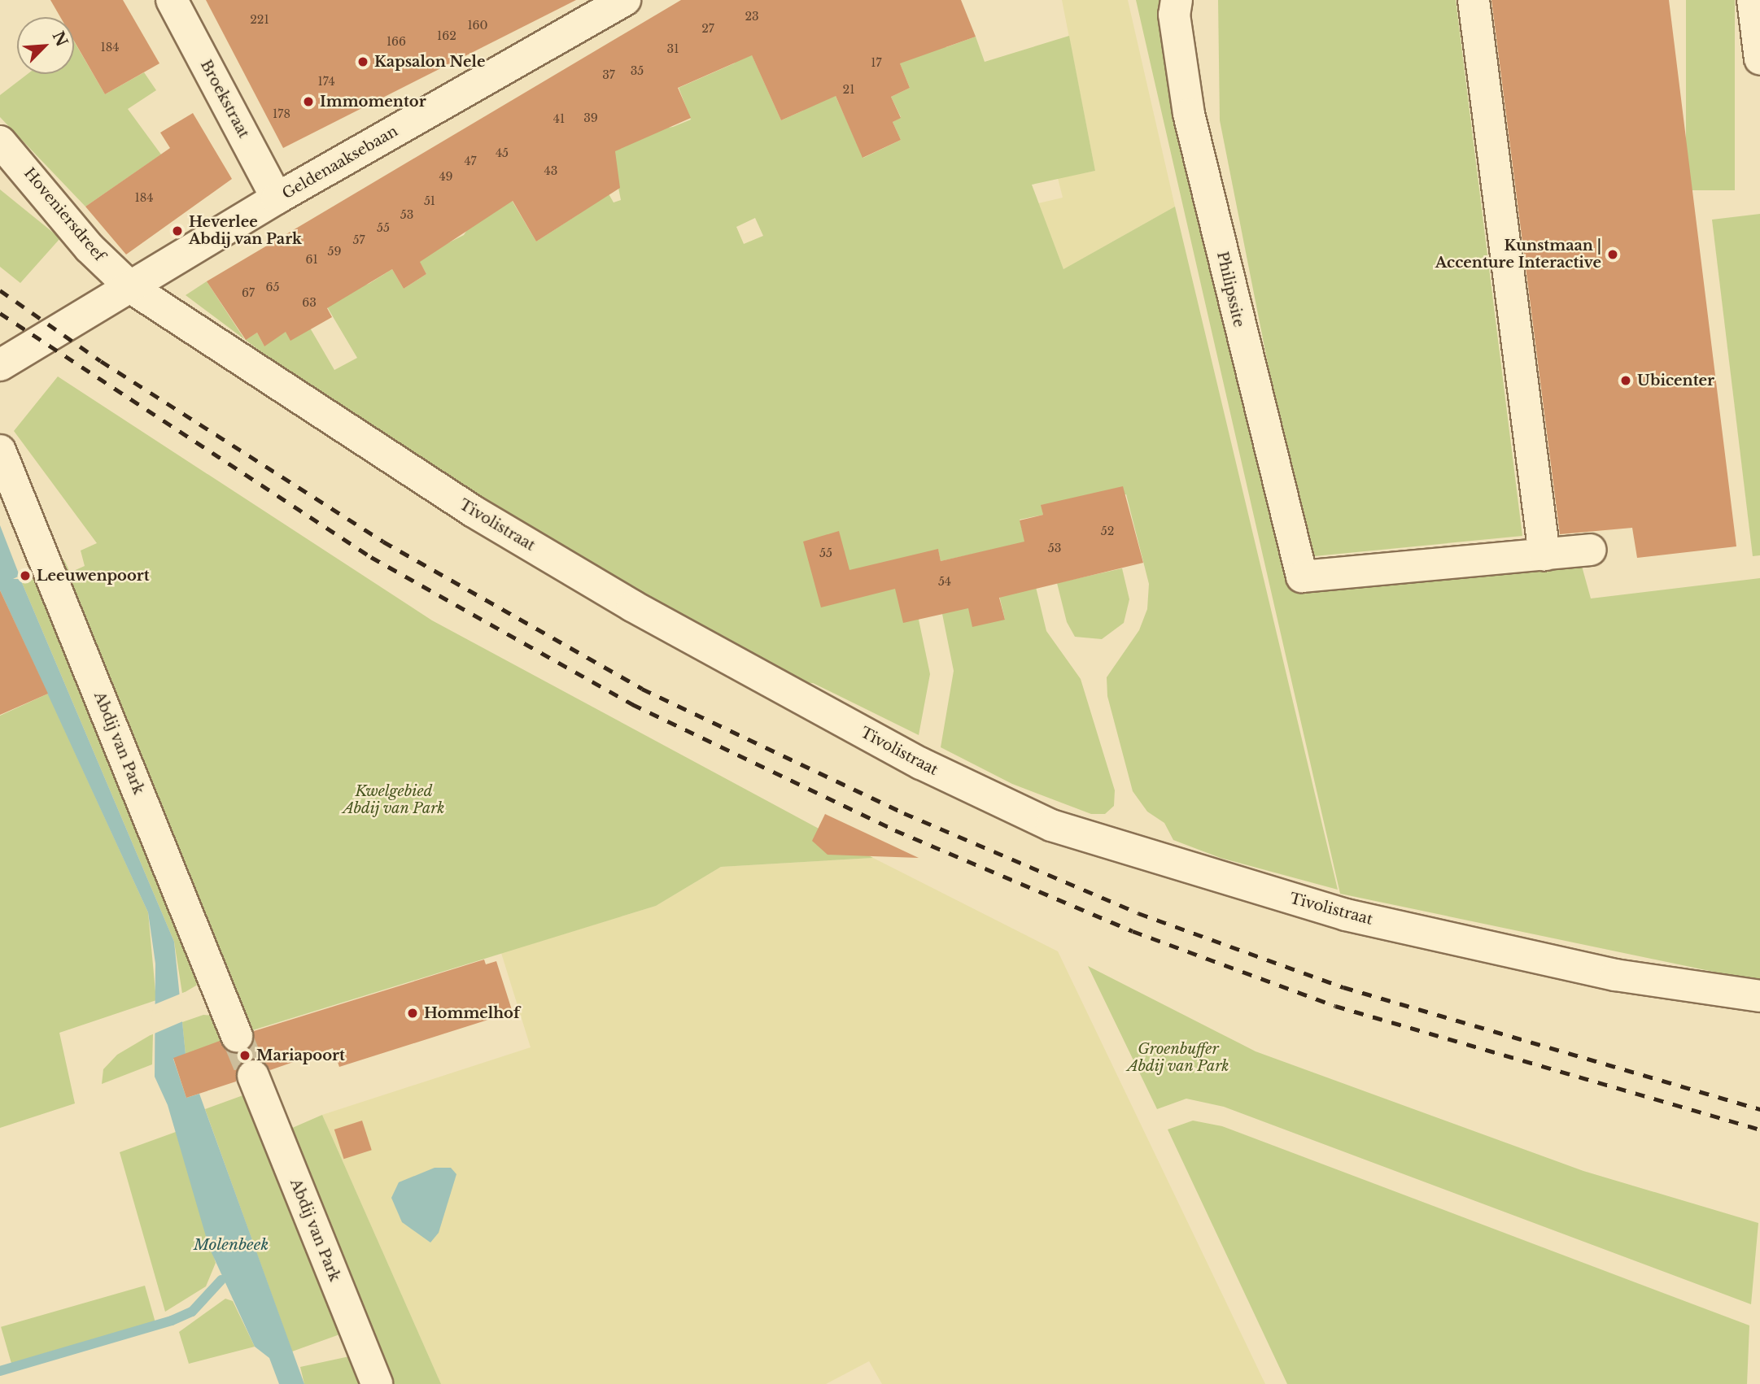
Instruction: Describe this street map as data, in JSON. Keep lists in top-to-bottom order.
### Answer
{
  "streets": {
    "street": [
      "Broekstraat",
      "Geldenaaksebaan",
      "Hoveniersdreef",
      "Philipssite",
      "Tivolistraat",
      "Abdij van Park"
    ]
  },
  "crossings": [
    ["Broekstraat", "Geldenaaksebaan"],
    ["Geldenaaksebaan", "Hoveniersdreef"],
    ["Geldenaaksebaan", "Tivolistraat"],
    ["Hoveniersdreef", "Tivolistraat"]
  ],
  "water": ["Molenbeek"],
  "parks": ["Kwelgebied Abdij van Park", "Groenbuffer Abdij van Park"],
  "places": [
    "Kapsalon Nele",
    "Immomentor",
    "Heverlee Abdij van Park",
    "Kunstmaan | Accenture Interactive",
    "Ubicenter",
    "Leeuwenpoort",
    "Hommelhof",
    "Mariapoort"
  ],
  "house_numbers": [
    "23",
    "221",
    "160",
    "27",
    "162",
    "166",
    "184",
    "31",
    "17",
    "35",
    "37",
    "174",
    "21",
    "178",
    "39",
    "41",
    "45",
    "47",
    "43",
    "49",
    "184",
    "51",
    "53",
    "55",
    "57",
    "59",
    "61",
    "65",
    "67",
    "63",
    "52",
    "53",
    "55",
    "54"
  ],
  "north": "top right"
}
